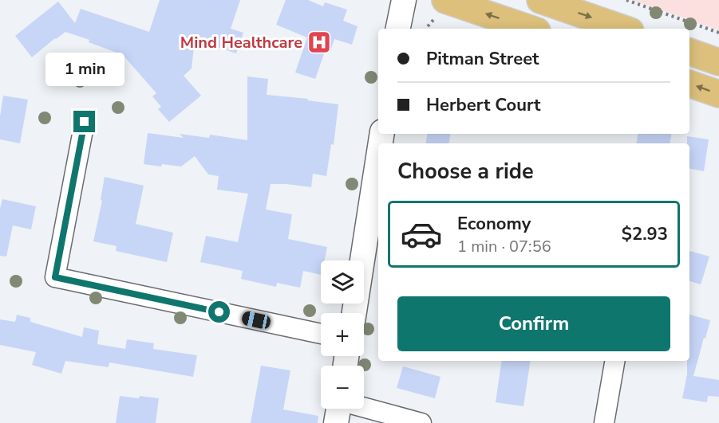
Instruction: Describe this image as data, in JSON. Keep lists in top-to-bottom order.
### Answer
{
  "places": {
    "hospital": ["Mind Healthcare"]
  },
  "page": {
    "banner": ["Pitman Street", "Herbert Court"],
    "bubble": "1 min",
    "heading": "Choose a ride",
    "list": [
      {
        "name": "Economy",
        "note": "1 min · 07:56",
        "value": "$2.93"
      }
    ],
    "map_buttons": ["+", "−"],
    "buttons": "Confirm"
  }
}
